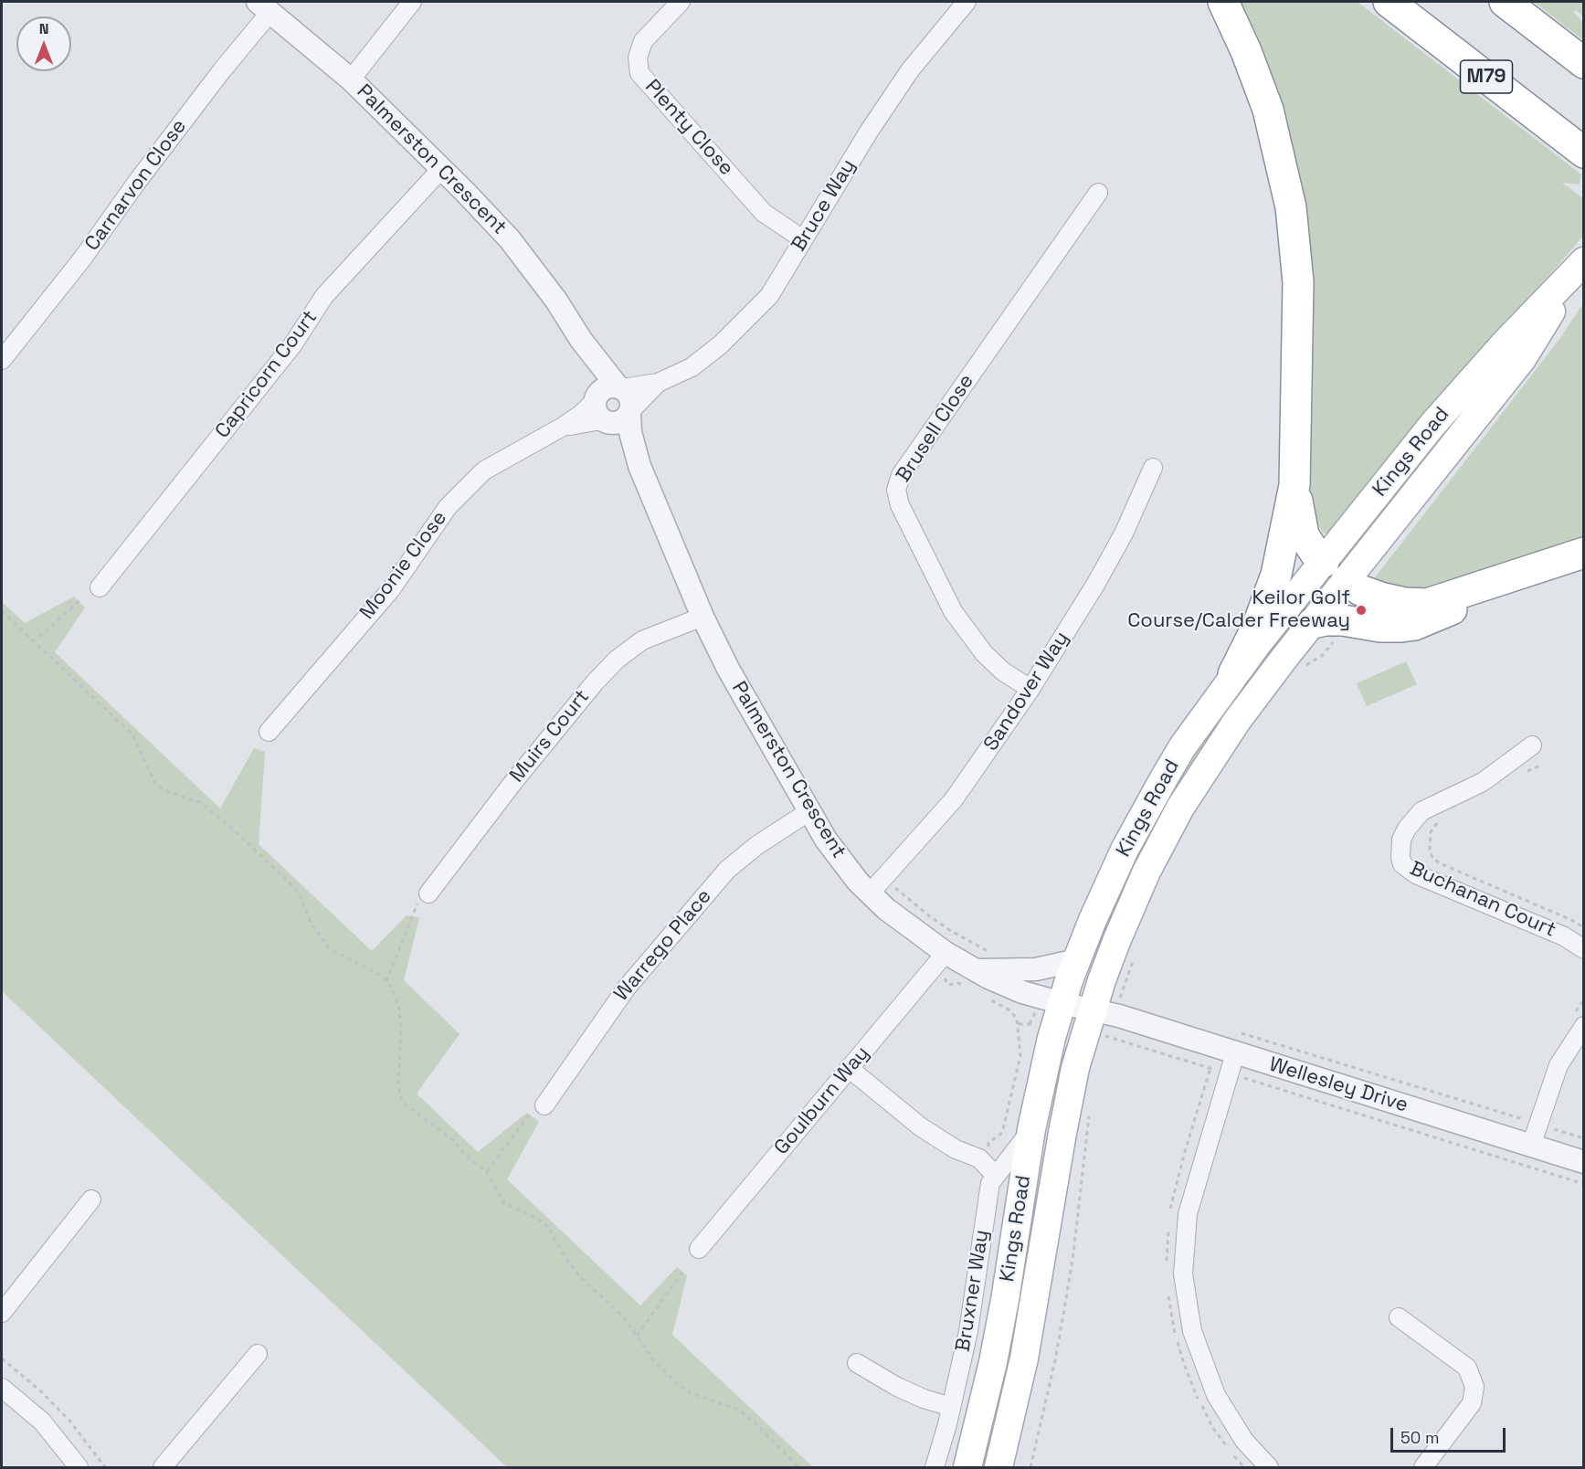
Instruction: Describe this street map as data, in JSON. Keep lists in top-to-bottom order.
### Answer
{
  "streets": {
    "highway": ["M79"],
    "main road": ["Kings Road"],
    "street": [
      "Plenty Close",
      "Palmerston Crescent",
      "Carnarvon Close",
      "Bruce Way",
      "Capricorn Court",
      "Brusell Close",
      "Moonie Close",
      "Sandover Way",
      "Muirs Court",
      "Buchanan Court",
      "Warrego Place",
      "Wellesley Drive",
      "Goulburn Way",
      "Bruxner Way"
    ]
  },
  "crossings": [
    ["Plenty Close", "Bruce Way"],
    ["Palmerston Crescent", "Carnarvon Close"],
    ["Palmerston Crescent", "Bruce Way"],
    ["Palmerston Crescent", "Capricorn Court"],
    ["Palmerston Crescent", "Kings Road"],
    ["Palmerston Crescent", "Moonie Close"],
    ["Palmerston Crescent", "Sandover Way"],
    ["Palmerston Crescent", "Muirs Court"],
    ["Palmerston Crescent", "Warrego Place"],
    ["Palmerston Crescent", "Wellesley Drive"],
    ["Palmerston Crescent", "Goulburn Way"],
    ["Bruce Way", "Moonie Close"],
    ["Brusell Close", "Sandover Way"],
    ["Kings Road", "Wellesley Drive"],
    ["Kings Road", "Bruxner Way"]
  ],
  "places": ["Keilor Golf Course/Calder Freeway"],
  "scale_bar": "50 m",
  "north": "top"
}
